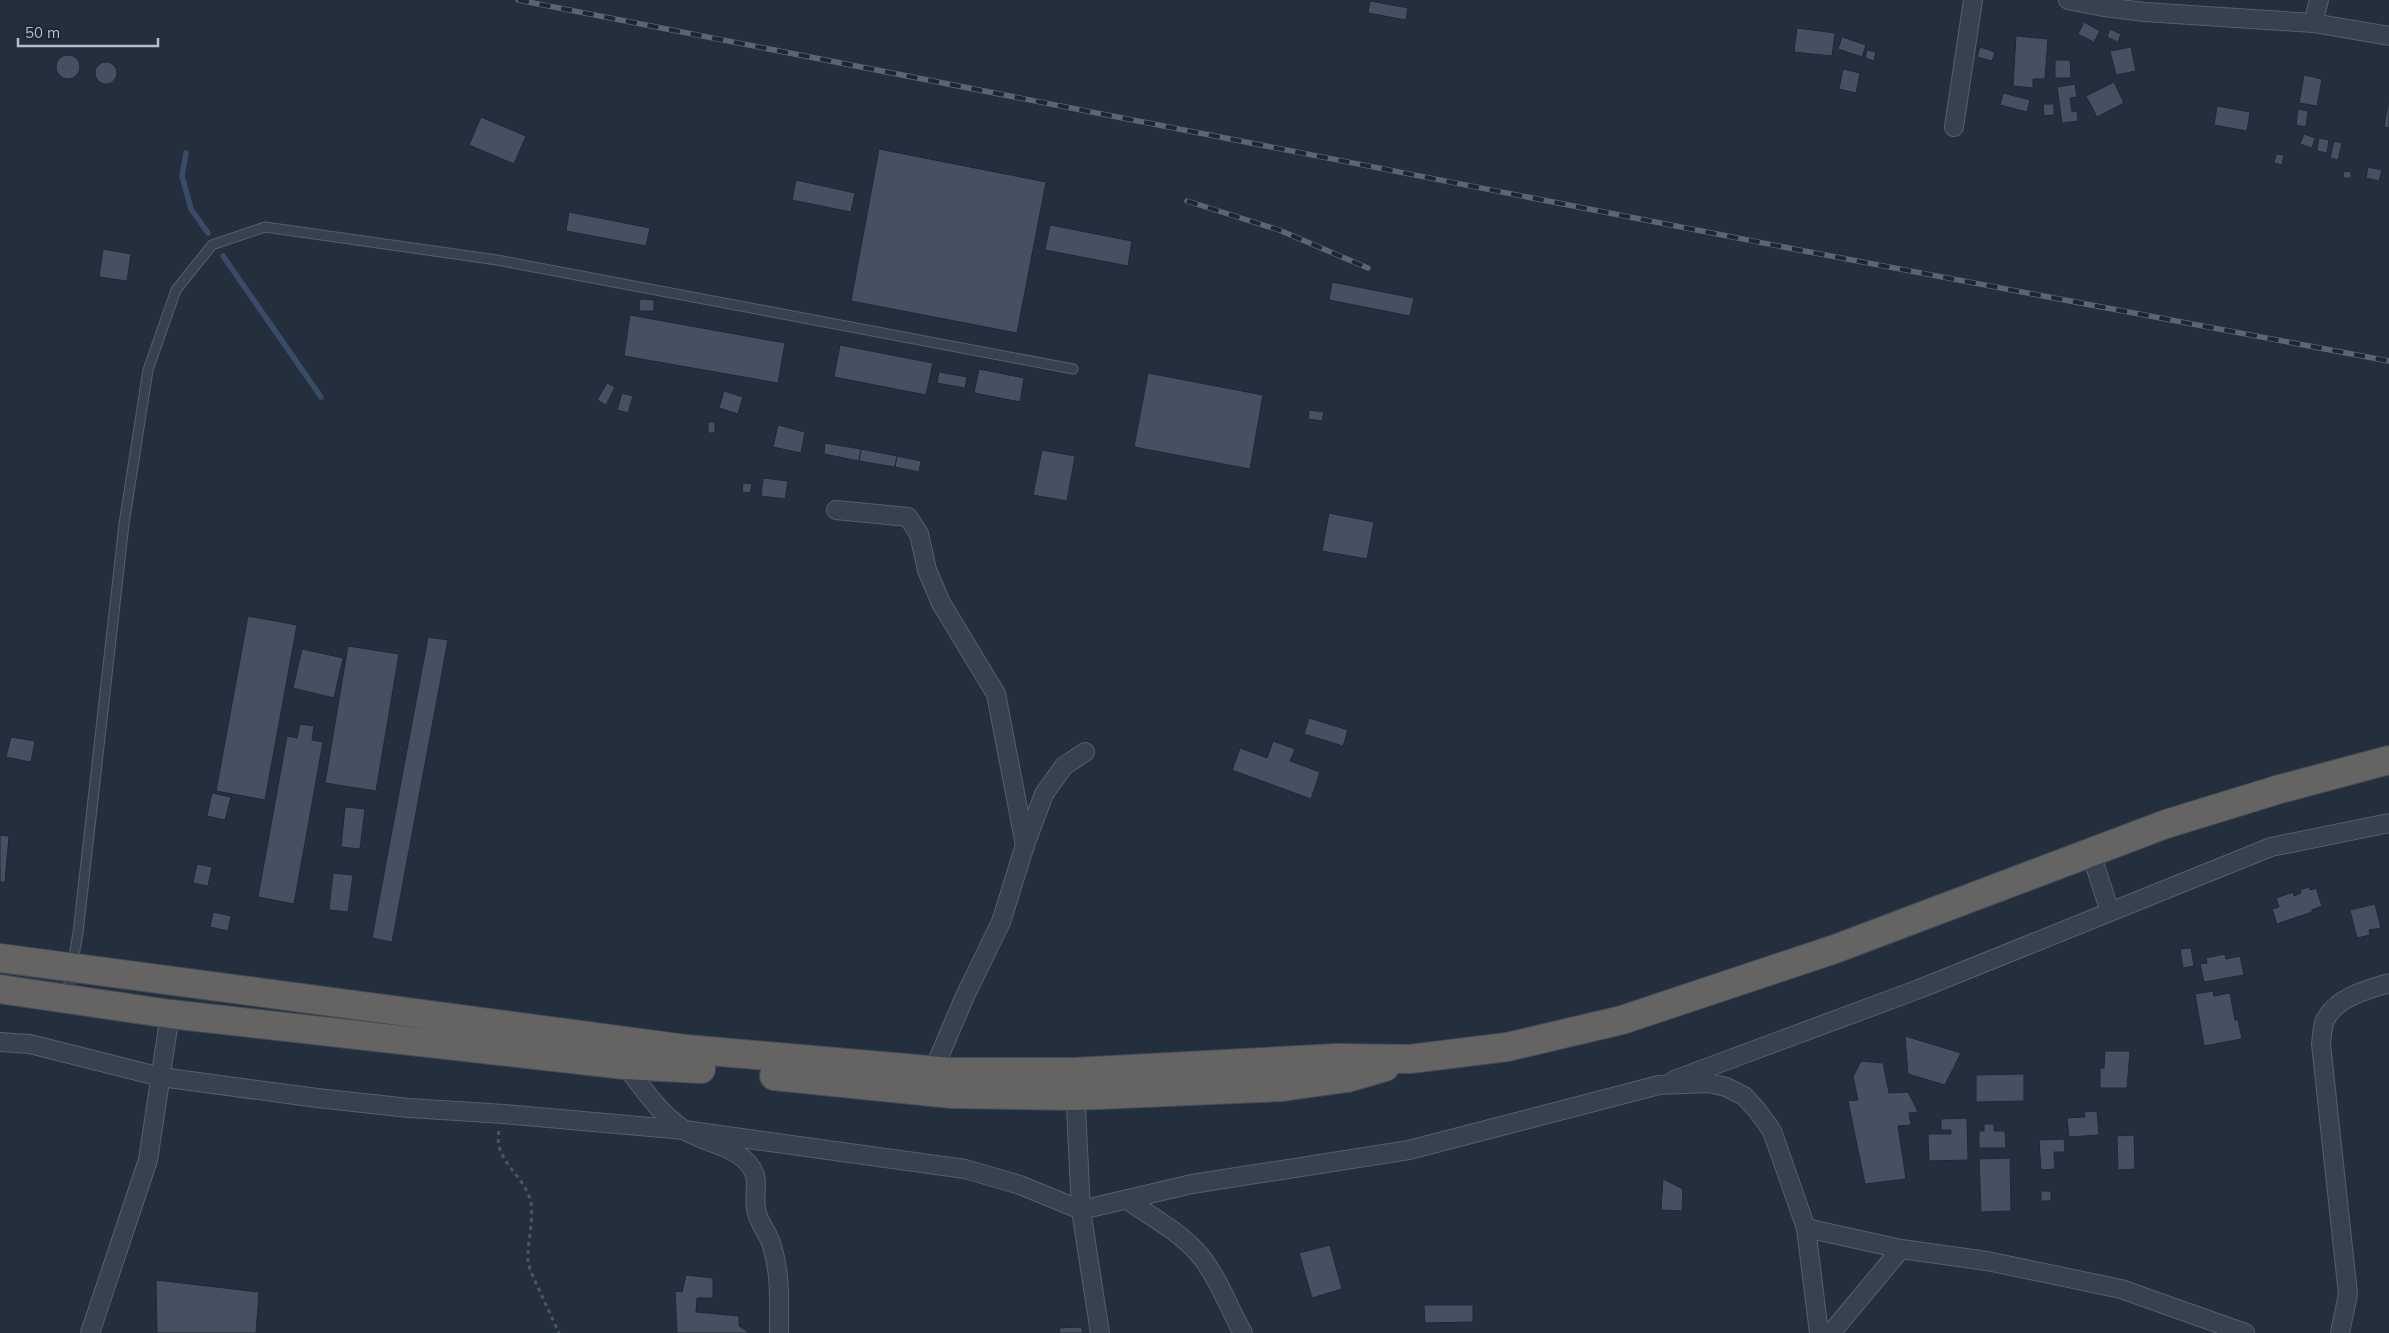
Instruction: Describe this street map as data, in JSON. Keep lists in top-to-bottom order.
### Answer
{
  "scale_bar": "50 m"
}
